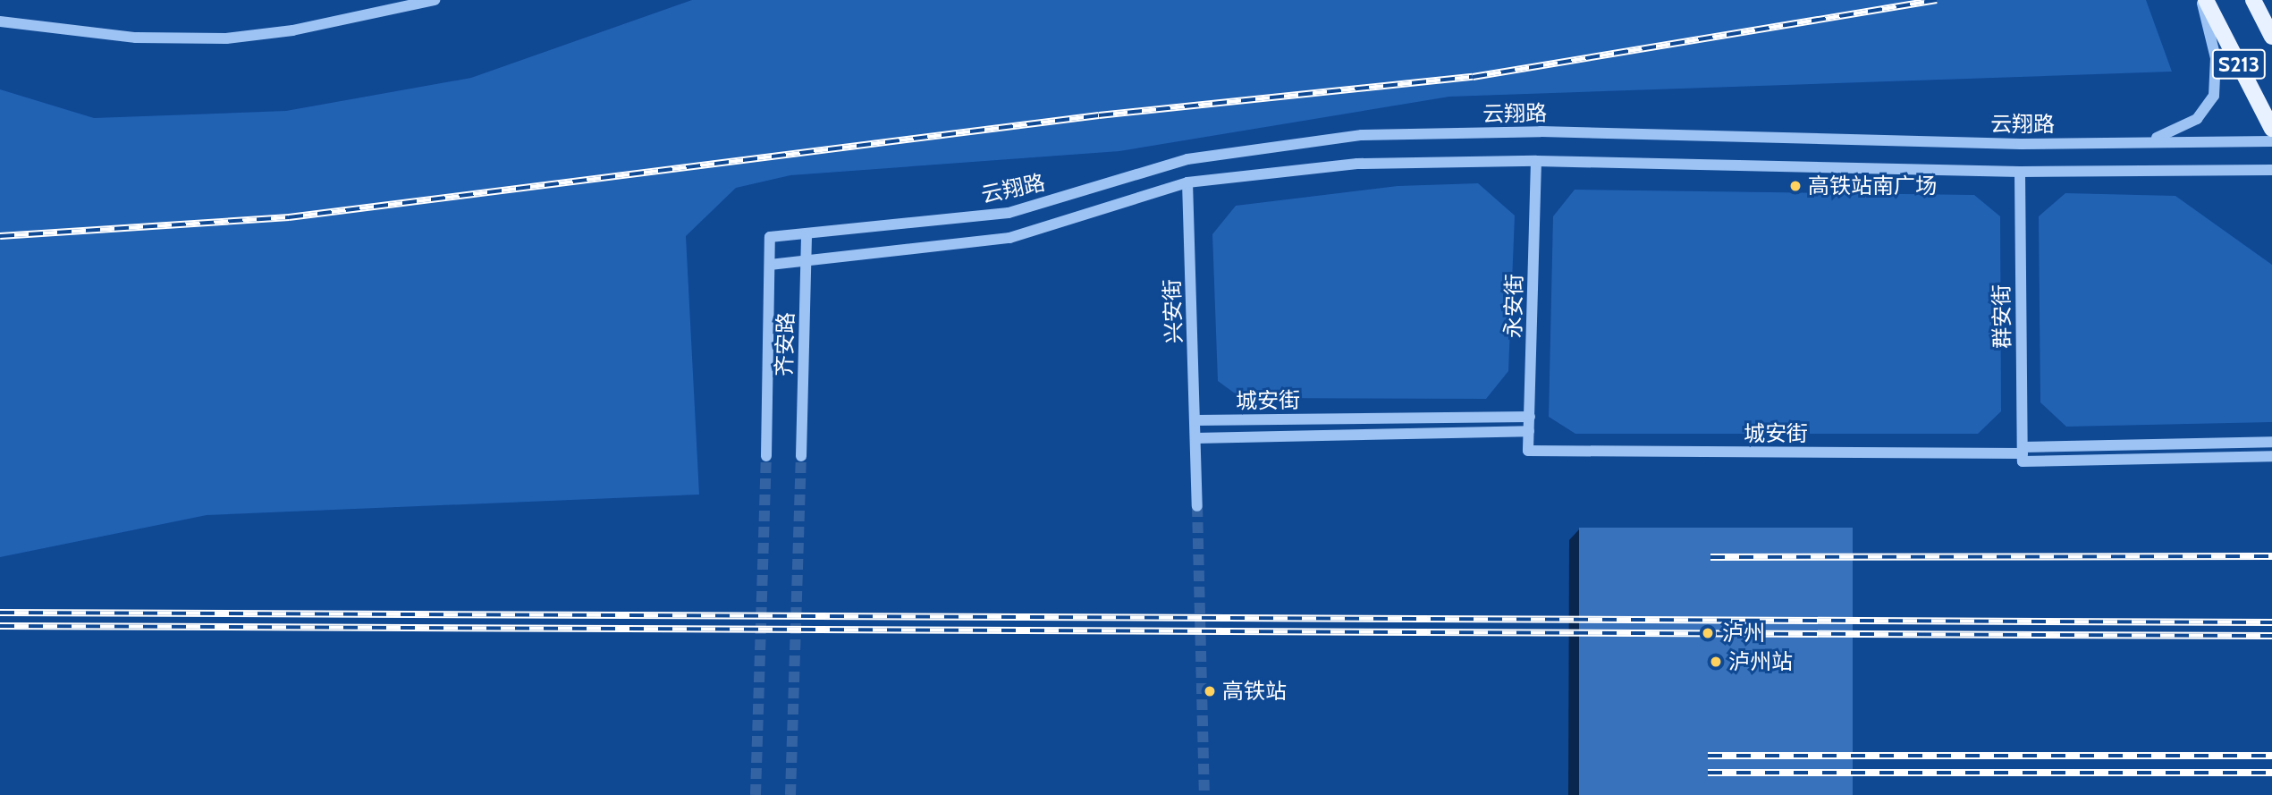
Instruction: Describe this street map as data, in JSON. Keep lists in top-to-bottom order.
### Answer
{
  "streets": {
    "main road": ["S213"],
    "street": [
      "云翔路",
      "永安街",
      "兴安街",
      "群安街",
      "齐安路",
      "城安街"
    ]
  },
  "crossings": [
    ["云翔路", "永安街"],
    ["云翔路", "兴安街"],
    ["云翔路", "群安街"],
    ["云翔路", "齐安路"],
    ["永安街", "城安街"],
    ["兴安街", "城安街"],
    ["群安街", "城安街"]
  ],
  "places": [
    "高铁站南广场",
    "泸州",
    "泸州站",
    "高铁站"
  ]
}
